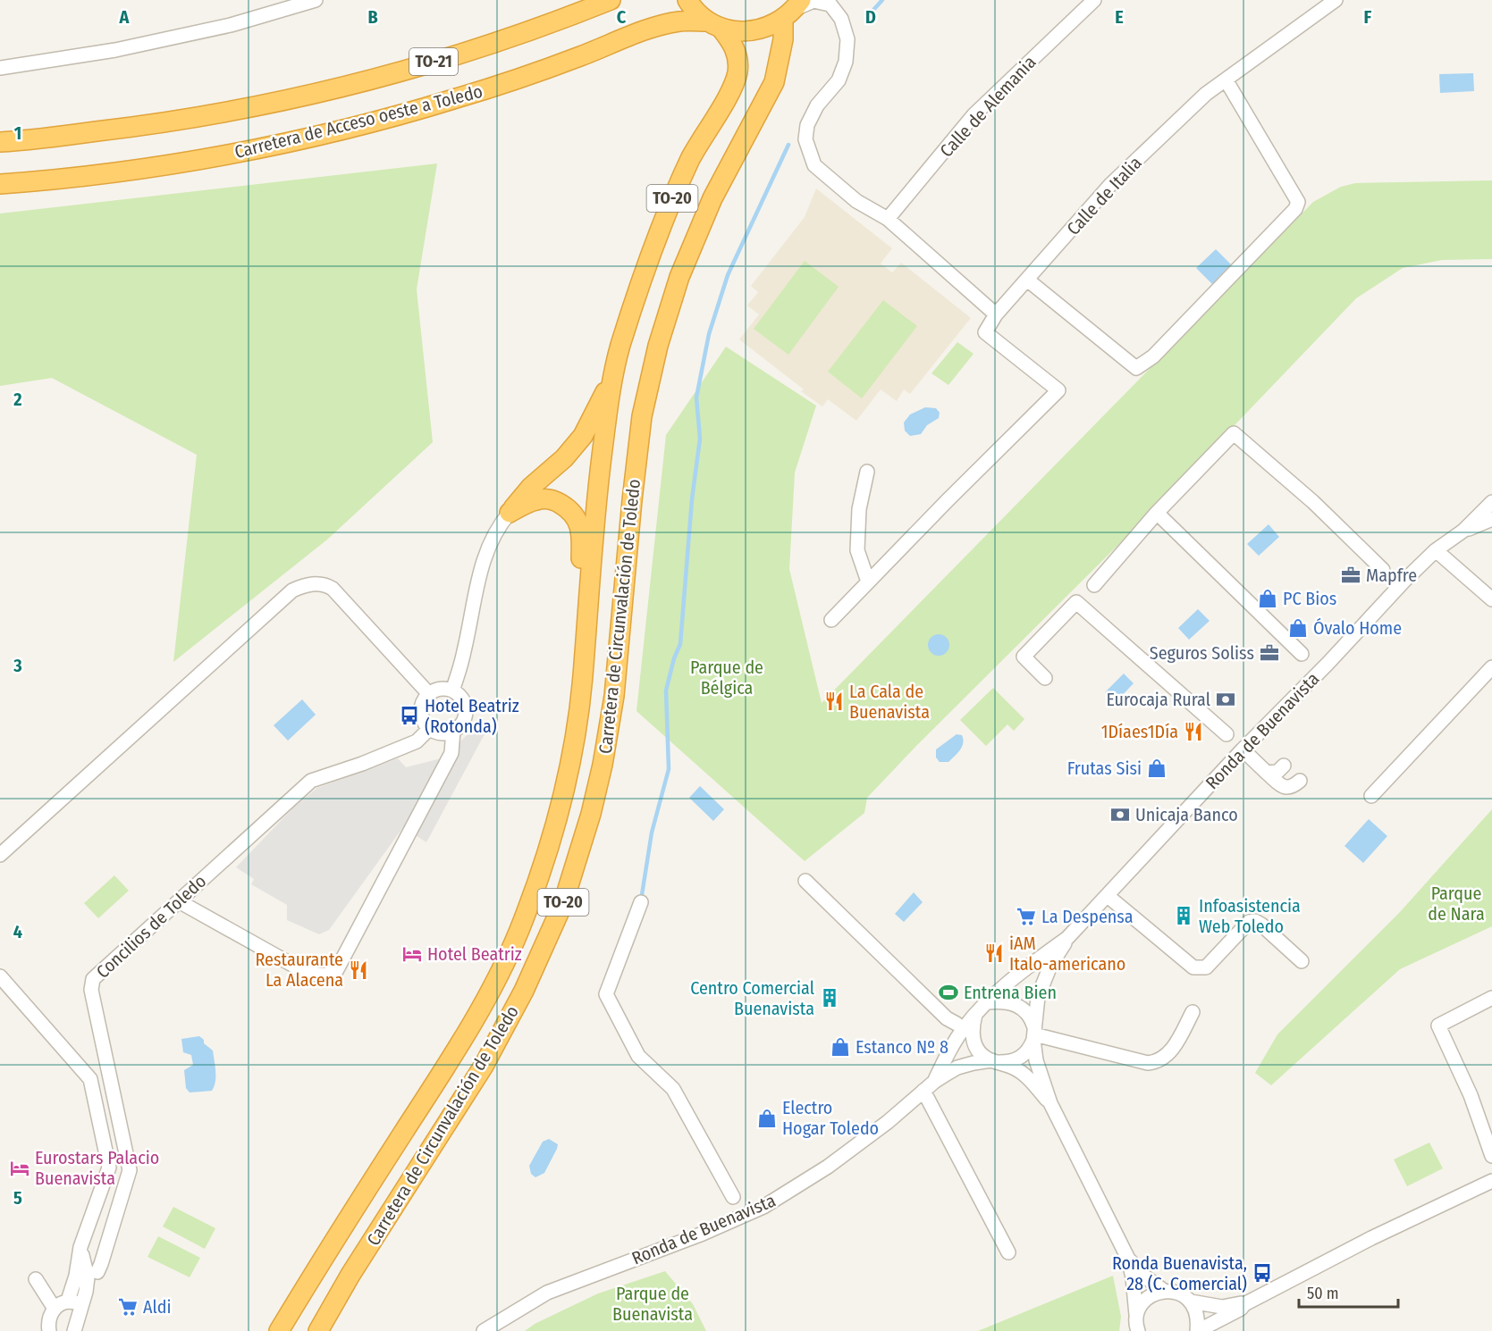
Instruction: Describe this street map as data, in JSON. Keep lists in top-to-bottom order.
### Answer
{
  "streets": {
    "highway": [
      "TO-21",
      "Carretera de Acceso oeste a Toledo",
      "TO-20",
      "Carretera de Circunvalación de Toledo"
    ],
    "street": [
      "Calle de Alemania",
      "Calle de Italia",
      "Ronda de Buenavista",
      "Concilios de Toledo"
    ]
  },
  "crossings": [
    ["Carretera de Acceso oeste a Toledo", "Carretera de Circunvalación de Toledo"]
  ],
  "parks": ["Parque de Bélgica", "Parque de Nara", "Parque de Buenavista"],
  "places": {
    "office": ["Mapfre", "Seguros Soliss"],
    "shop": [
      "PC Bios",
      "Óvalo Home",
      "Frutas Sisi",
      "Estanco Nº 8",
      "Electro Hogar Toledo"
    ],
    "bank": ["Eurocaja Rural", "Unicaja Banco"],
    "restaurant": [
      "La Cala de Buenavista",
      "1Díaes1Día",
      "iAM Italo-americano",
      "Restaurante La Alacena"
    ],
    "bus stop": ["Hotel Beatriz (Rotonda)", "Ronda Buenavista, 28 (C. Comercial)"],
    "building": ["Infoasistencia Web Toledo", "Centro Comercial Buenavista"],
    "supermarket": ["La Despensa", "Aldi"],
    "hotel": ["Hotel Beatriz", "Eurostars Palacio Buenavista"],
    "sports": ["Entrena Bien"]
  },
  "scale_bar": "50 m",
  "grid": {
    "columns": [
      "A",
      "B",
      "C",
      "D",
      "E",
      "F"
    ],
    "rows": [
      "1",
      "2",
      "3",
      "4",
      "5"
    ]
  }
}
